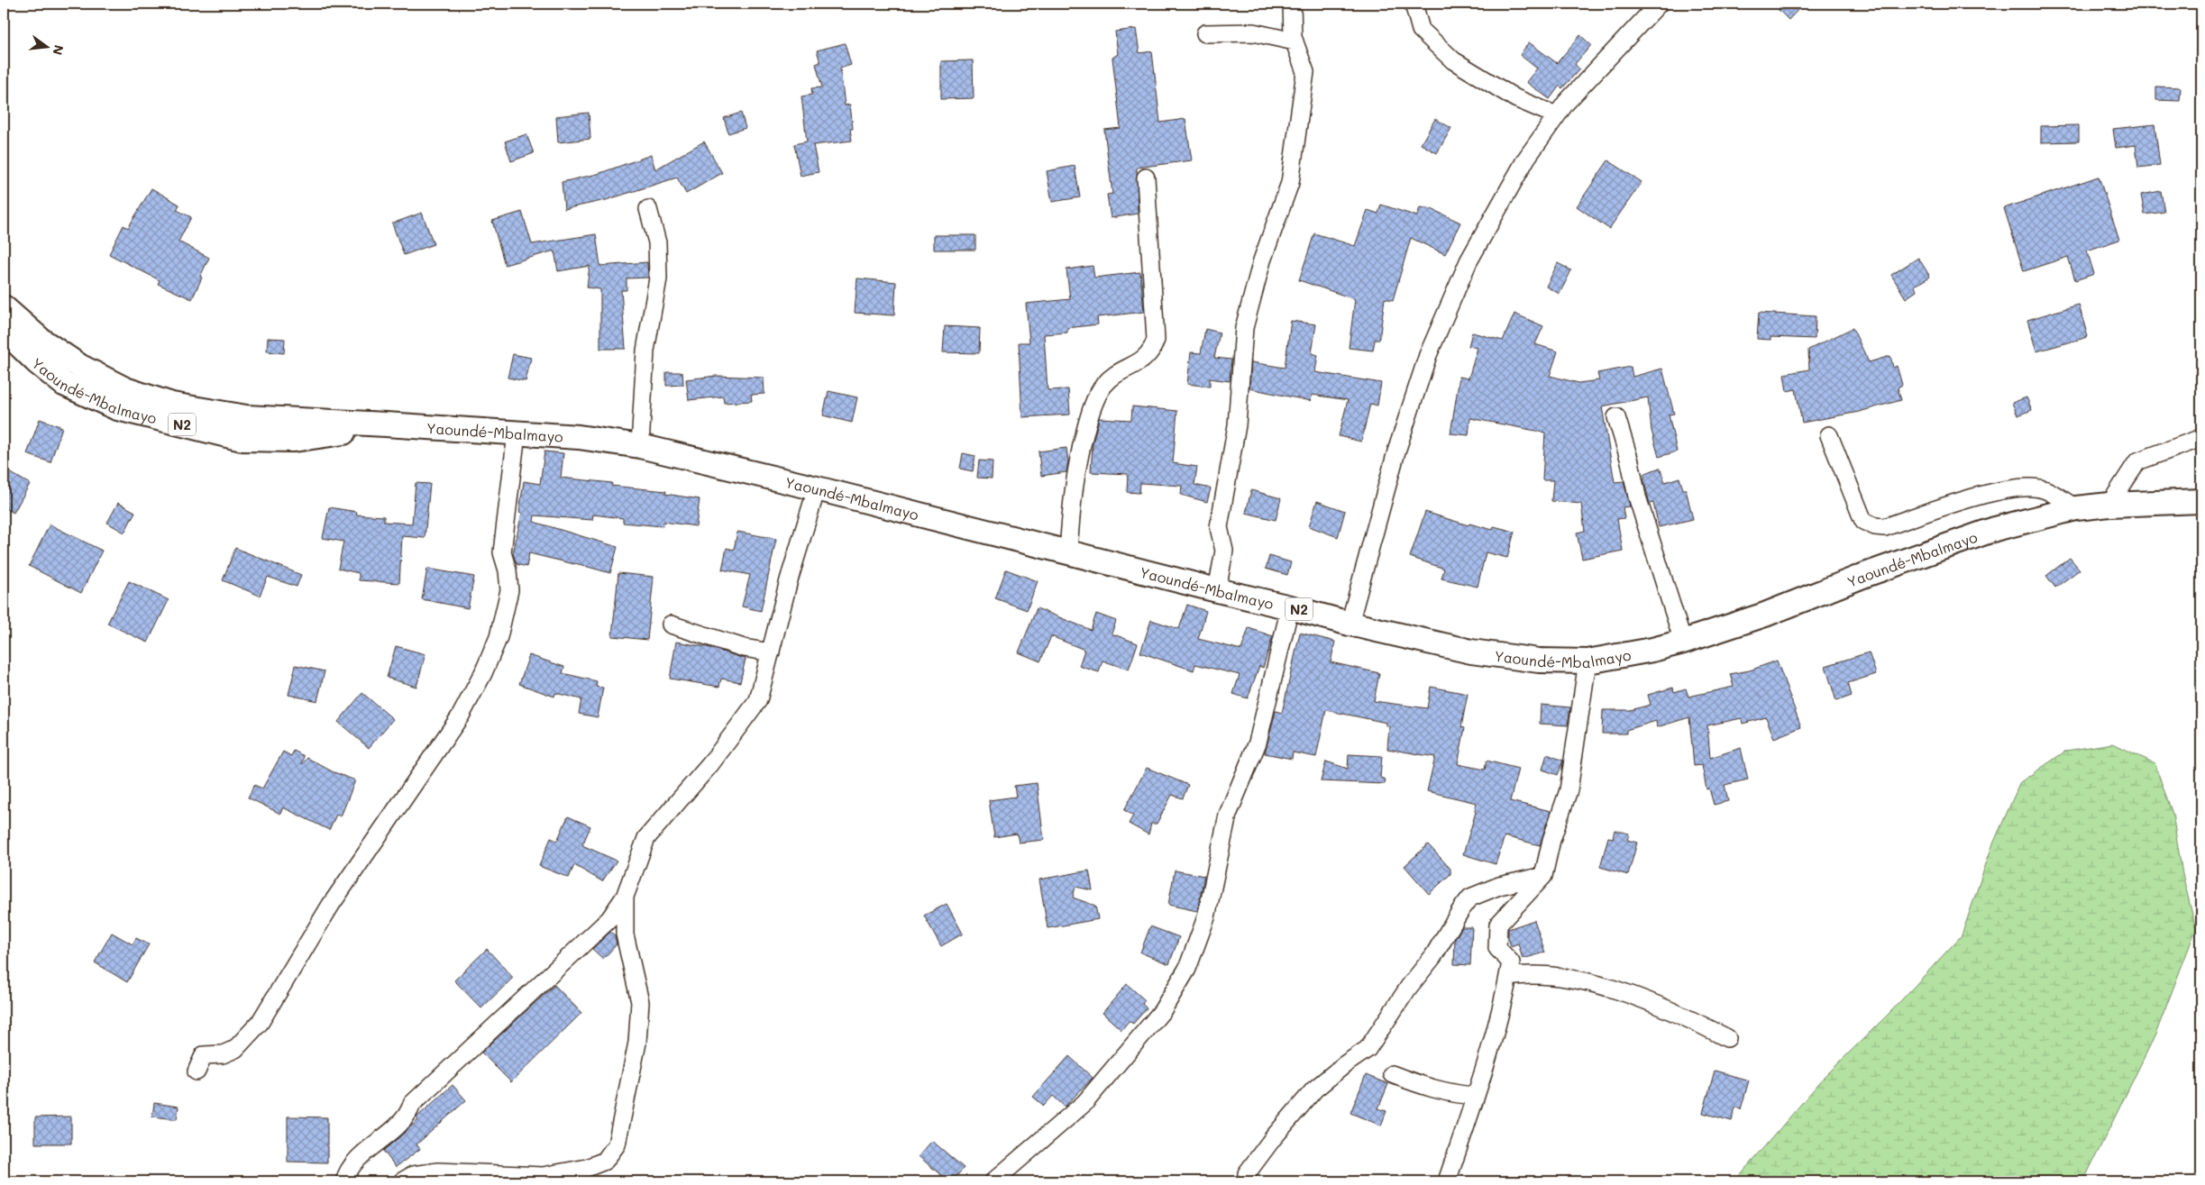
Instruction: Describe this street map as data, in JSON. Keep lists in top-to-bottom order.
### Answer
{
  "streets": {
    "highway": ["Yaoundé-Mbalmayo", "N2"]
  },
  "north": "right"
}
